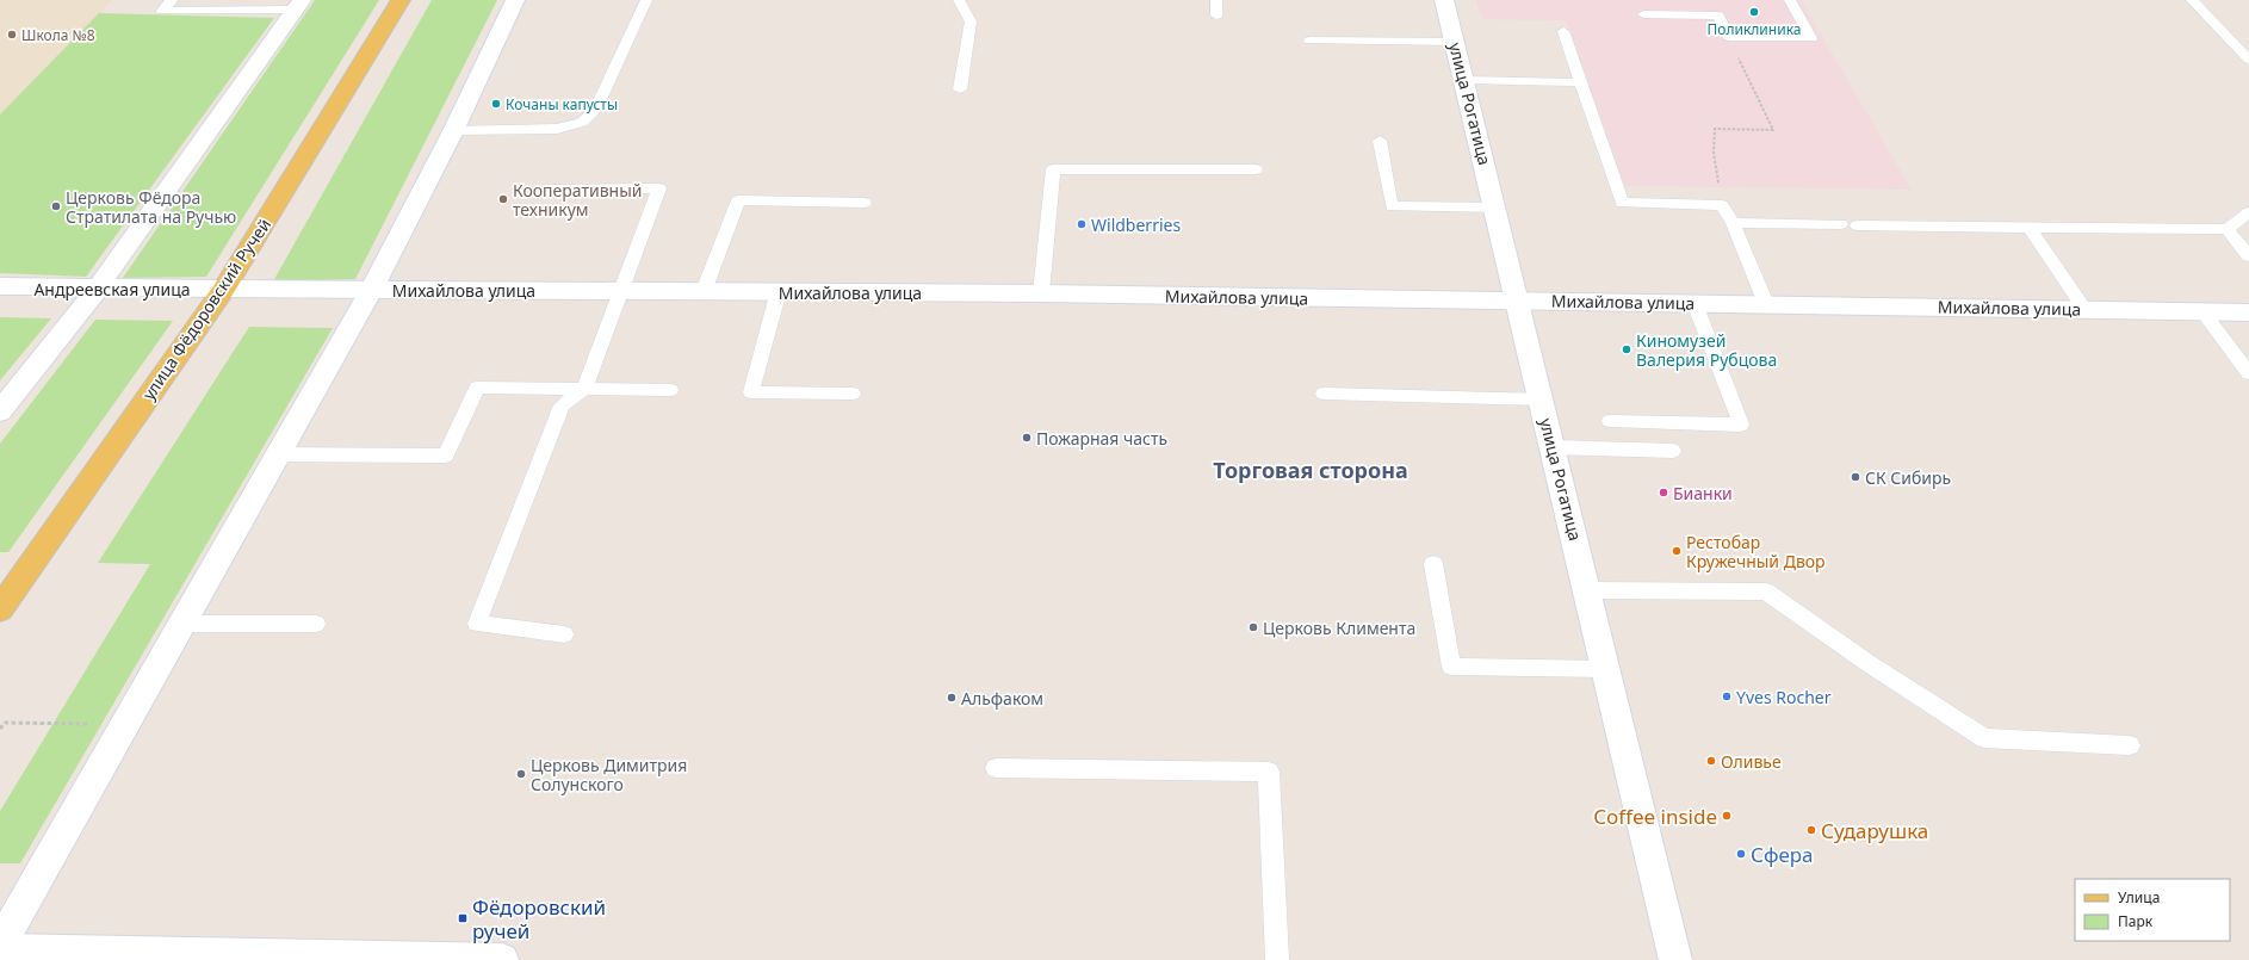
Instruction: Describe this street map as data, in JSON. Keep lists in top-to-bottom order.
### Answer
{
  "streets": {
    "main road": ["улица Фёдоровский Ручей"],
    "street": ["улица Рогатица", "Андреевская улица", "Михайлова улица"]
  },
  "crossings": [
    ["улица Рогатица", "Михайлова улица"],
    ["Андреевская улица", "Михайлова улица"],
    ["Андреевская улица", "улица Фёдоровский Ручей"],
    ["Михайлова улица", "улица Фёдоровский Ручей"]
  ],
  "districts": ["Торговая сторона"],
  "places": {
    "other": [
      "Поликлиника",
      "Школа №8",
      "Кочаны капусты",
      "Кооперативный техникум",
      "Церковь Фёдора Стратилата на Ручью",
      "Wildberries",
      "Киномузей Валерия Рубцова",
      "Пожарная часть",
      "СК Сибирь",
      "Бианки",
      "Рестобар Кружечный Двор",
      "Церковь Климента",
      "Yves Rocher",
      "Альфаком",
      "Оливье",
      "Церковь Димитрия Солунского",
      "Coffee inside",
      "Сударушка",
      "Сфера"
    ],
    "transit": ["Фёдоровский ручей"]
  },
  "legend": ["Улица", "Парк"]
}
